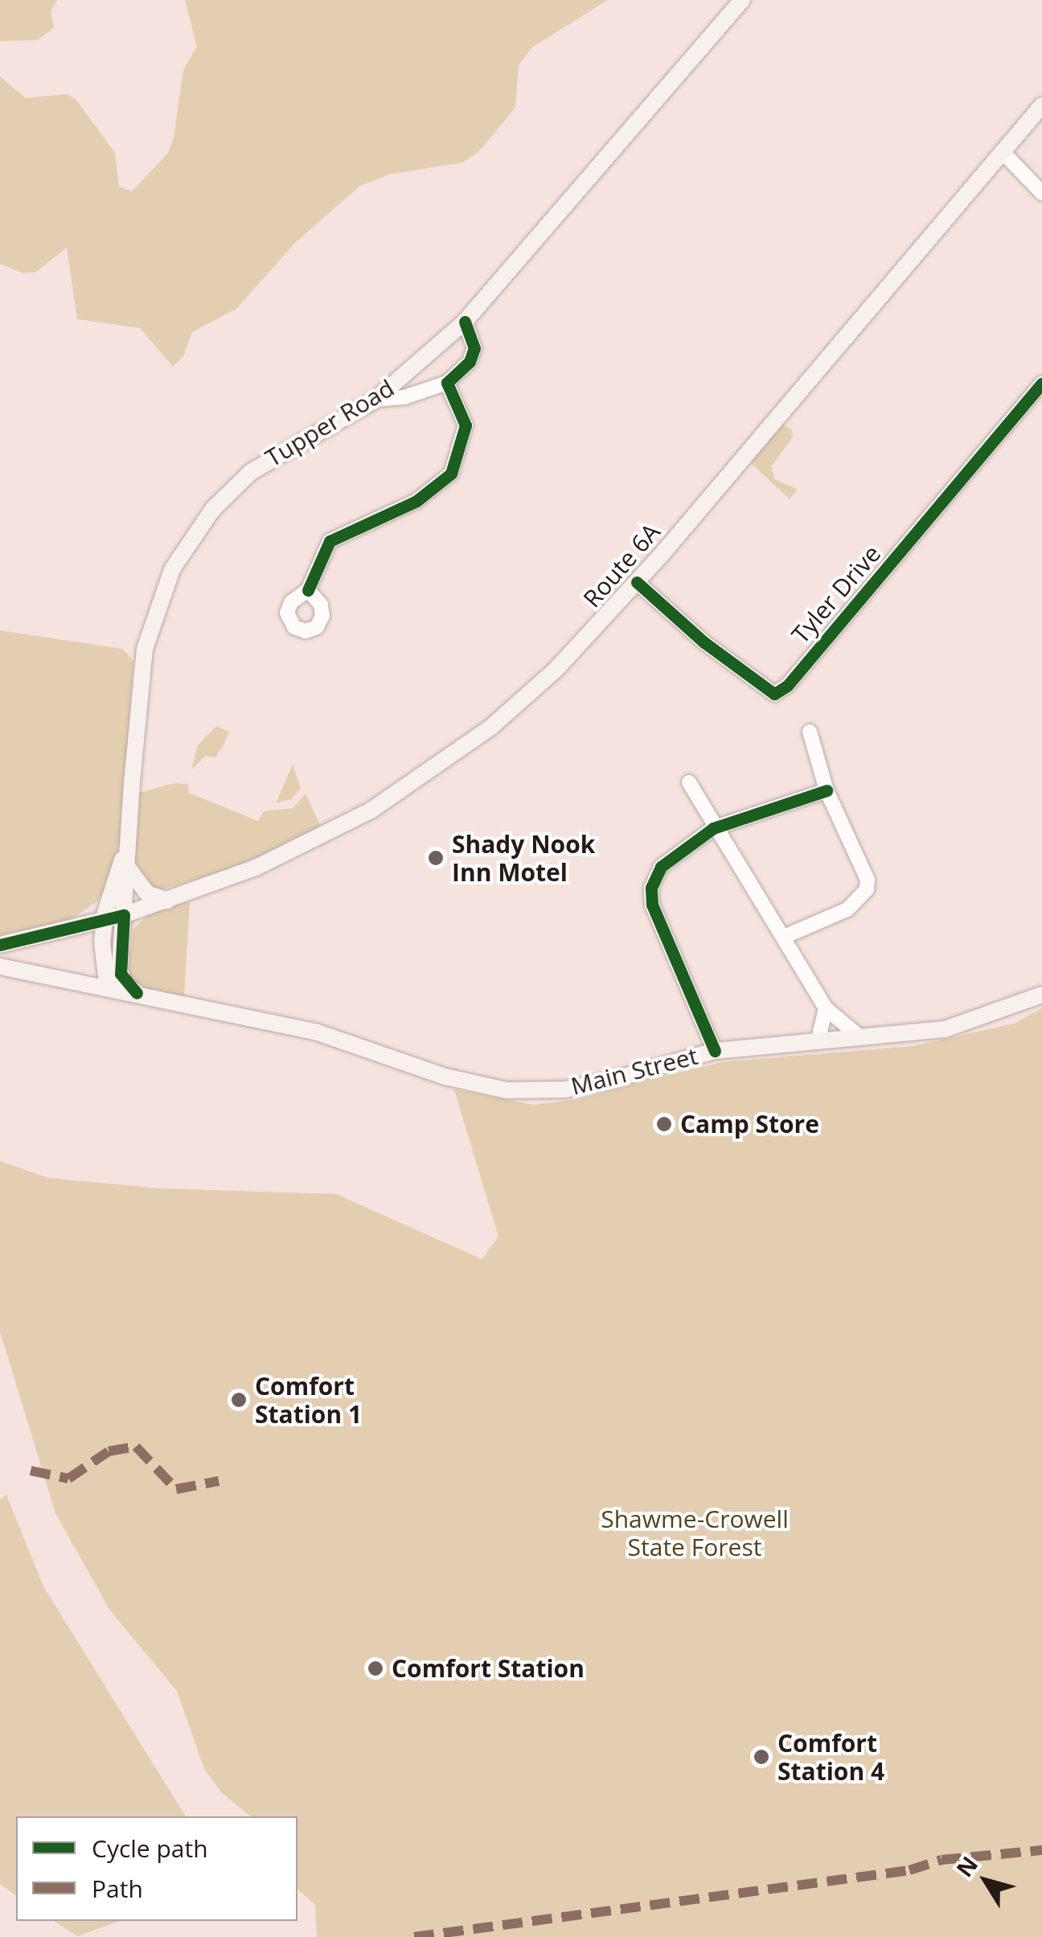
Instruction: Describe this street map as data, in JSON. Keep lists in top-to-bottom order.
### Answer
{
  "streets": {
    "main road": ["Tupper Road", "Route 6A", "Main Street"],
    "street": ["Tyler Drive"]
  },
  "crossings": [
    ["Tupper Road", "Route 6A"],
    ["Route 6A", "Tyler Drive"]
  ],
  "parks": ["Shawme-Crowell State Forest"],
  "places": [
    "Shady Nook Inn Motel",
    "Camp Store",
    "Comfort Station 1",
    "Comfort Station",
    "Comfort Station 4"
  ],
  "legend": ["Cycle path", "Path"],
  "north": "top left"
}
